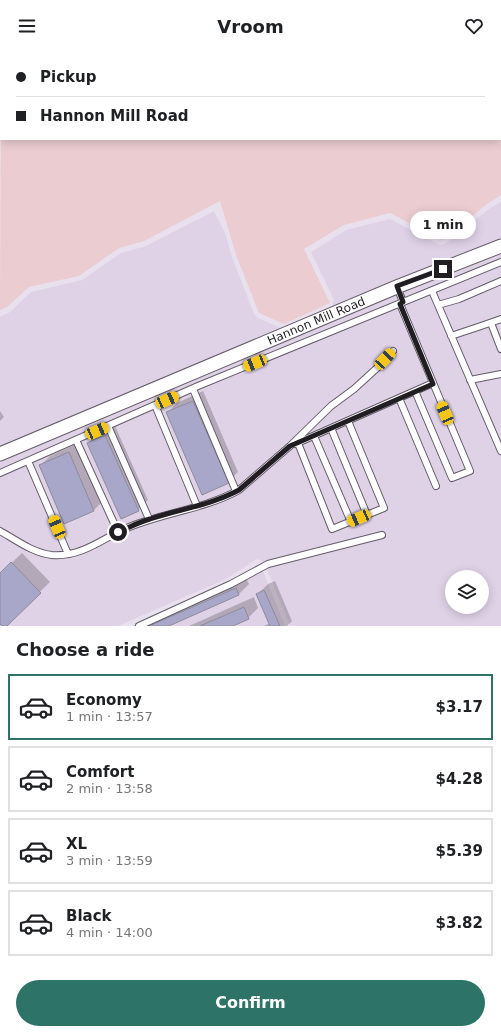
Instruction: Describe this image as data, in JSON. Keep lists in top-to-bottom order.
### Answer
{
  "streets": {
    "street": ["Hannon Mill Road"]
  },
  "page": {
    "header": "Vroom",
    "banner": ["Pickup", "Hannon Mill Road"],
    "bubble": "1 min",
    "heading": "Choose a ride",
    "list": [
      {
        "name": "Economy",
        "note": "1 min · 13:57",
        "value": "$3.17"
      },
      {
        "name": "Comfort",
        "note": "2 min · 13:58",
        "value": "$4.28"
      },
      {
        "name": "XL",
        "note": "3 min · 13:59",
        "value": "$5.39"
      },
      {
        "name": "Black",
        "note": "4 min · 14:00",
        "value": "$3.82"
      }
    ],
    "buttons": "Confirm"
  }
}
